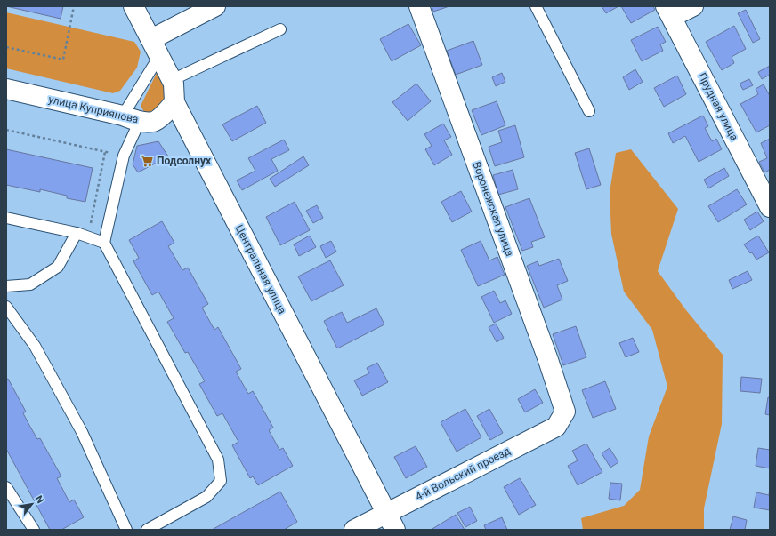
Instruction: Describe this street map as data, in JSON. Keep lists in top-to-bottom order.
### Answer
{
  "streets": {
    "street": [
      "Прудная улица",
      "улица Куприянова",
      "Воронежская улица",
      "Центральная улица",
      "4-й Вольский проезд"
    ]
  },
  "crossings": [
    ["улица Куприянова", "Центральная улица"],
    ["Воронежская улица", "4-й Вольский проезд"],
    ["Центральная улица", "4-й Вольский проезд"]
  ],
  "places": {
    "supermarket": ["Подсолнух"]
  },
  "north": "top right"
}
